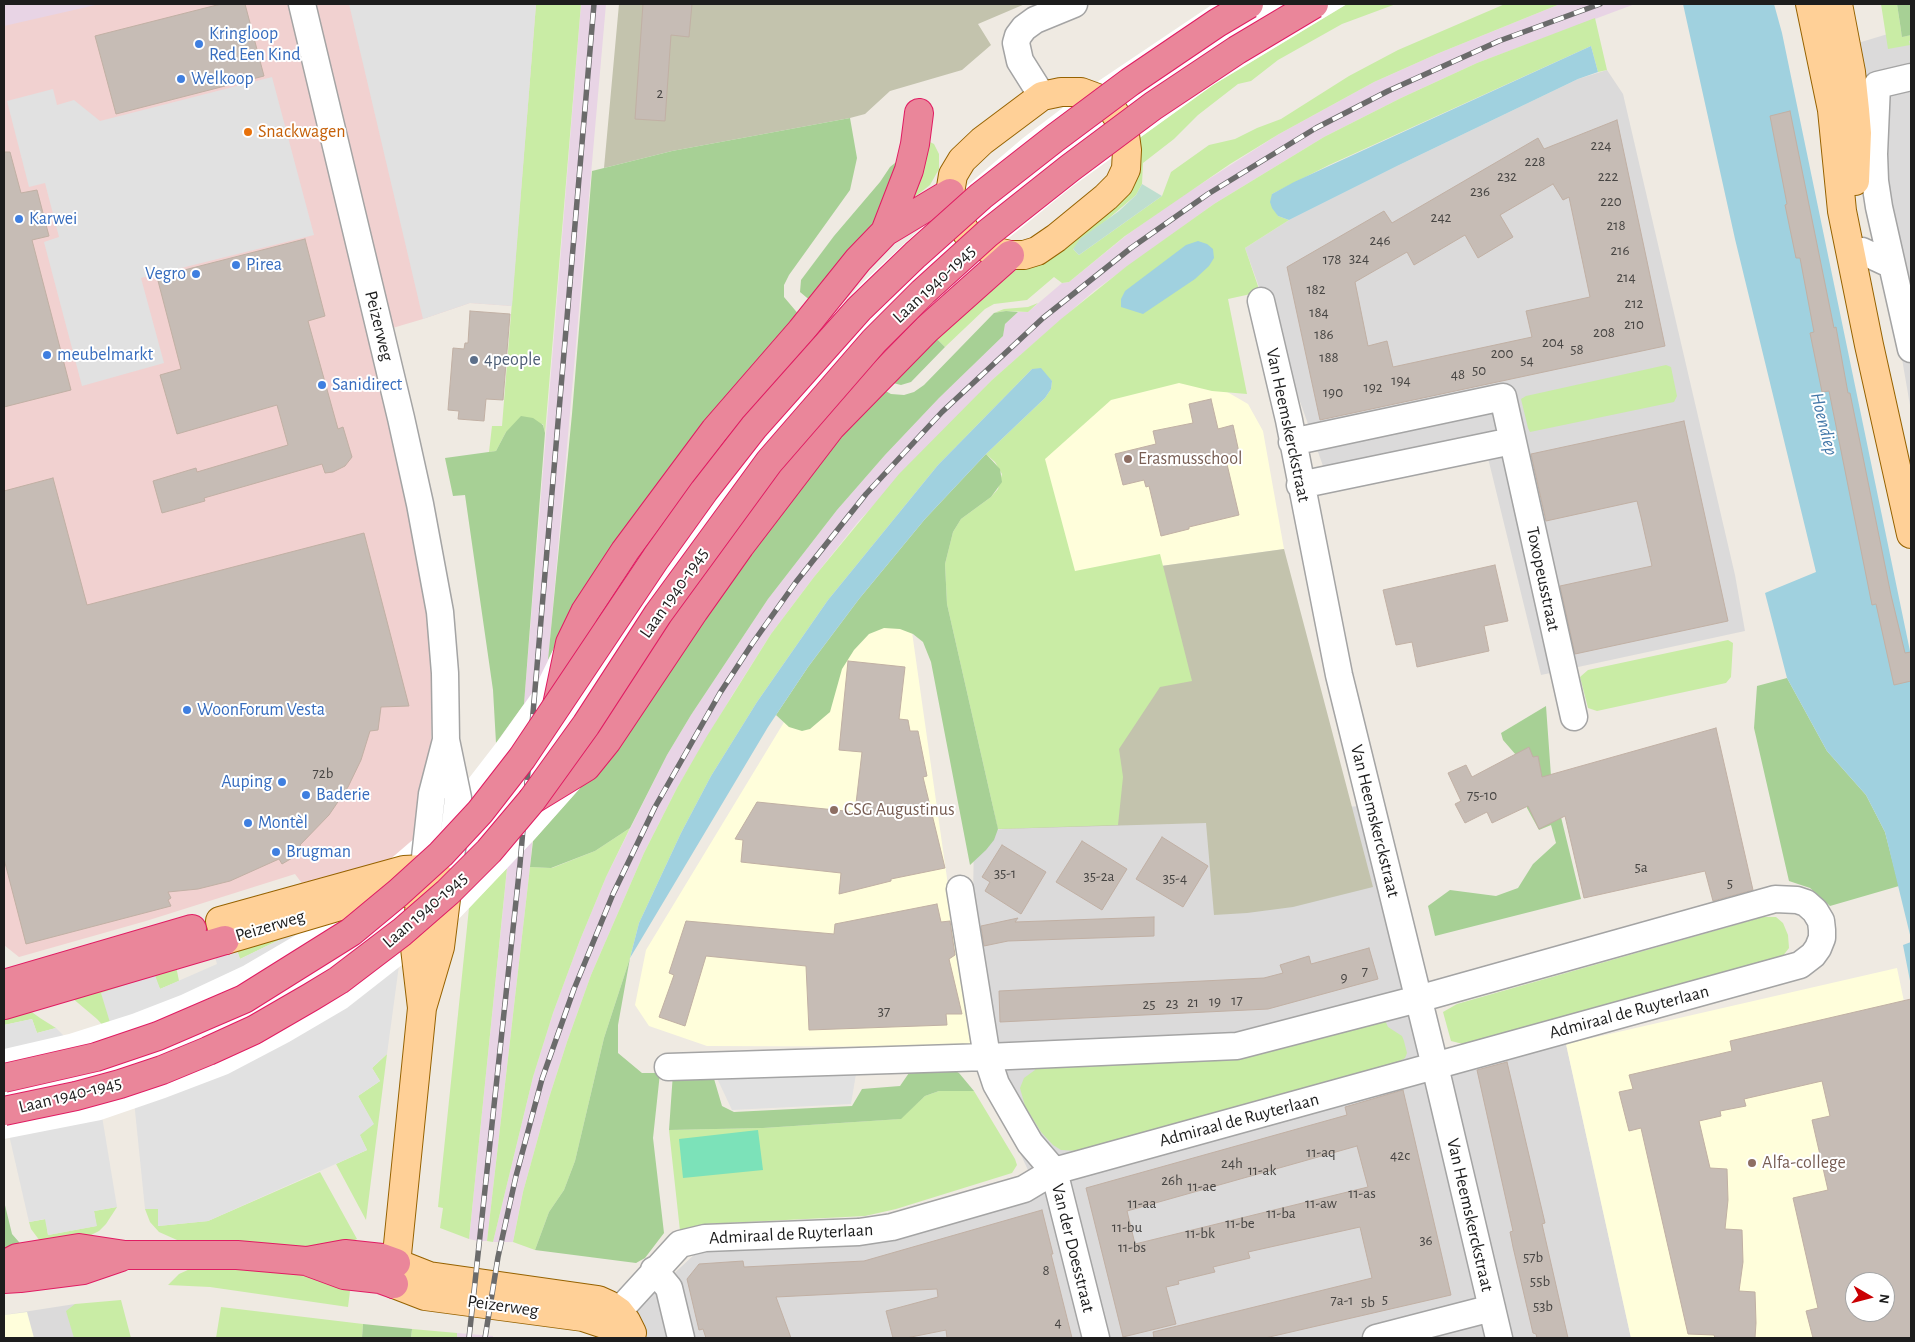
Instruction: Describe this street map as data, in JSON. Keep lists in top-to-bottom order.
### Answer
{
  "streets": {
    "highway": ["Laan 1940-1945"],
    "main road": ["Peizerweg"],
    "street": [
      "Van Heemskerckstraat",
      "Toxopeusstraat",
      "Admiraal de Ruyterlaan",
      "Van der Doesstraat"
    ]
  },
  "crossings": [
    ["Laan 1940-1945", "Peizerweg"],
    ["Peizerweg", "Admiraal de Ruyterlaan"],
    ["Van Heemskerckstraat", "Toxopeusstraat"],
    ["Van Heemskerckstraat", "Admiraal de Ruyterlaan"],
    ["Admiraal de Ruyterlaan", "Van der Doesstraat"]
  ],
  "water": ["Hoendiep"],
  "places": [
    "Kringloop Red Een Kind",
    "Welkoop",
    "Snackwagen",
    "Karwei",
    "Pirea",
    "Vegro",
    "meubelmarkt",
    "4people",
    "Sanidirect",
    "Erasmusschool",
    "WoonForum Vesta",
    "Auping",
    "Baderie",
    "CSG Augustinus",
    "Montèl",
    "Brugman",
    "Alfa-college"
  ],
  "house_numbers": [
    "2",
    "224",
    "228",
    "232",
    "222",
    "236",
    "220",
    "242",
    "218",
    "246",
    "216",
    "324",
    "178",
    "214",
    "182",
    "212",
    "184",
    "210",
    "208",
    "186",
    "204",
    "58",
    "200",
    "188",
    "54",
    "50",
    "48",
    "194",
    "192",
    "190",
    "72b",
    "75-10",
    "5a",
    "35-1",
    "35-2a",
    "35-4",
    "5",
    "7",
    "9",
    "17",
    "19",
    "21",
    "23",
    "25",
    "37",
    "11-aq",
    "42c",
    "24h",
    "11-ak",
    "26h",
    "11-ae",
    "11-as",
    "11-aa",
    "11-aw",
    "11-ba",
    "11-be",
    "11-bu",
    "11-bk",
    "36",
    "11-bs",
    "57b",
    "8",
    "55b",
    "5",
    "7a-1",
    "5b",
    "53b",
    "4"
  ],
  "north": "right"
}
